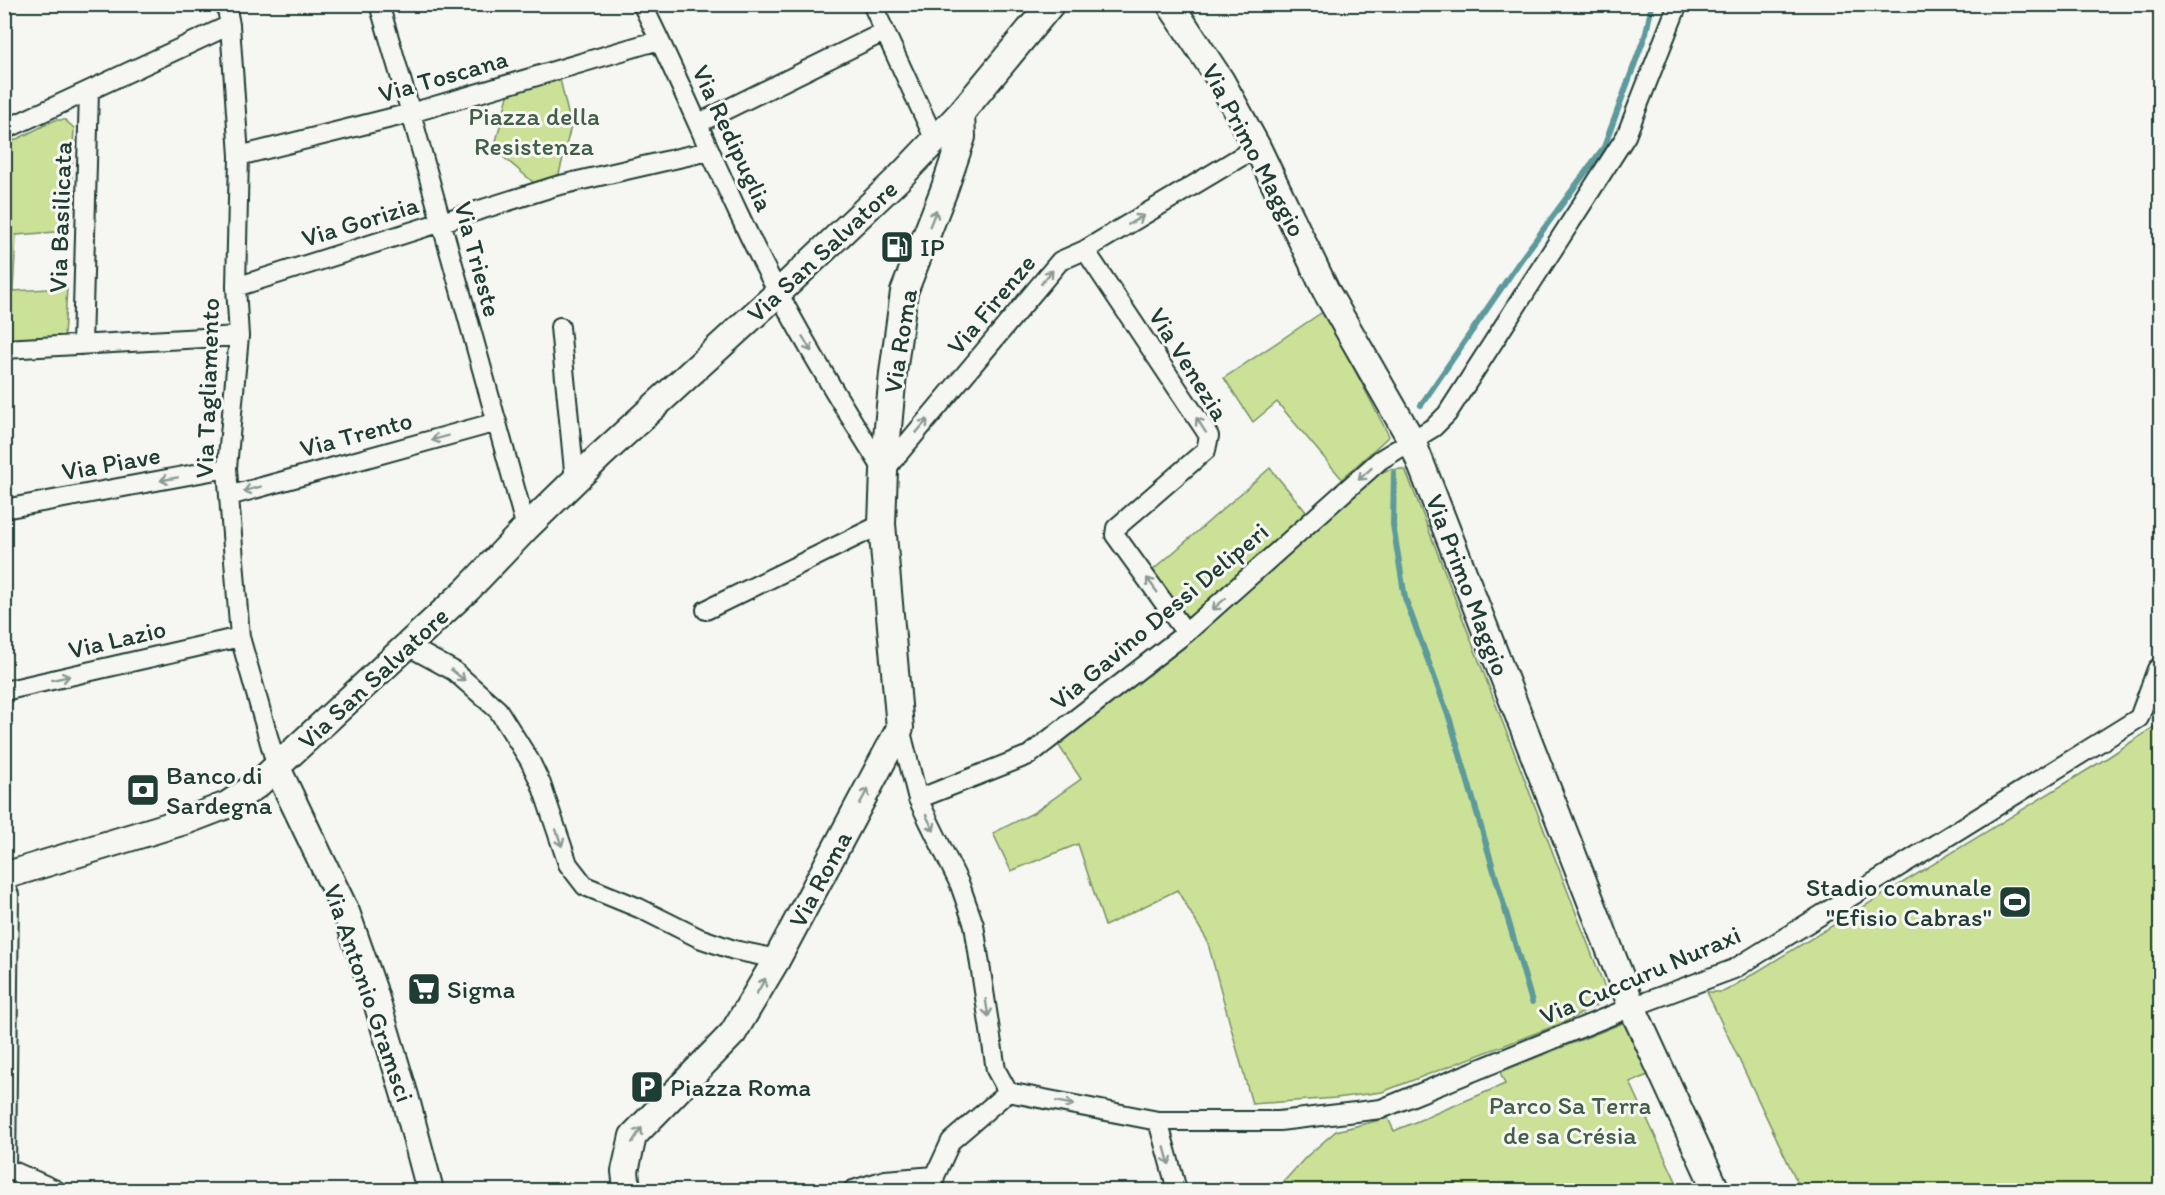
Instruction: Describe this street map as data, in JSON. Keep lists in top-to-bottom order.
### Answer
{
  "streets": {
    "street": [
      "Via Toscana",
      "Via Redipuglia",
      "Via Primo Maggio",
      "Via Basilicata",
      "Via Gorizia",
      "Via San Salvatore",
      "Via Trieste",
      "Via Firenze",
      "Via Roma",
      "Via Venezia",
      "Via Tagliamento",
      "Via Trento",
      "Via Piave",
      "Via Gavino Dessì Deliperi",
      "Via Lazio",
      "Via Cuccuru Nuraxi",
      "Via Antonio Gramsci"
    ]
  },
  "crossings": [
    ["Via Toscana", "Via Redipuglia"],
    ["Via Toscana", "Via Trieste"],
    ["Via Toscana", "Via Tagliamento"],
    ["Via Redipuglia", "Via Gorizia"],
    ["Via Redipuglia", "Via San Salvatore"],
    ["Via Redipuglia", "Via Roma"],
    ["Via Primo Maggio", "Via Firenze"],
    ["Via Primo Maggio", "Via Gavino Dessì Deliperi"],
    ["Via Primo Maggio", "Via Cuccuru Nuraxi"],
    ["Via Gorizia", "Via Trieste"],
    ["Via Gorizia", "Via Tagliamento"],
    ["Via San Salvatore", "Via Trieste"],
    ["Via San Salvatore", "Via Roma"],
    ["Via San Salvatore", "Via Tagliamento"],
    ["Via San Salvatore", "Via Antonio Gramsci"],
    ["Via Trieste", "Via Trento"],
    ["Via Firenze", "Via Roma"],
    ["Via Firenze", "Via Venezia"],
    ["Via Venezia", "Via Gavino Dessì Deliperi"],
    ["Via Tagliamento", "Via Trento"],
    ["Via Tagliamento", "Via Piave"],
    ["Via Tagliamento", "Via Lazio"],
    ["Via Tagliamento", "Via Antonio Gramsci"]
  ],
  "one_way": [
    "Via Firenze",
    "Via Venezia",
    "Via Trento",
    "Via Lazio"
  ],
  "parks": ["Piazza della Resistenza", "Parco Sa Terra de sa Crésia"],
  "places": {
    "fuel station": ["IP"],
    "bank": ["Banco di Sardegna"],
    "sports": ["Stadio comunale \"Efisio Cabras\""],
    "supermarket": ["Sigma"],
    "parking": ["Piazza Roma"]
  }
}
